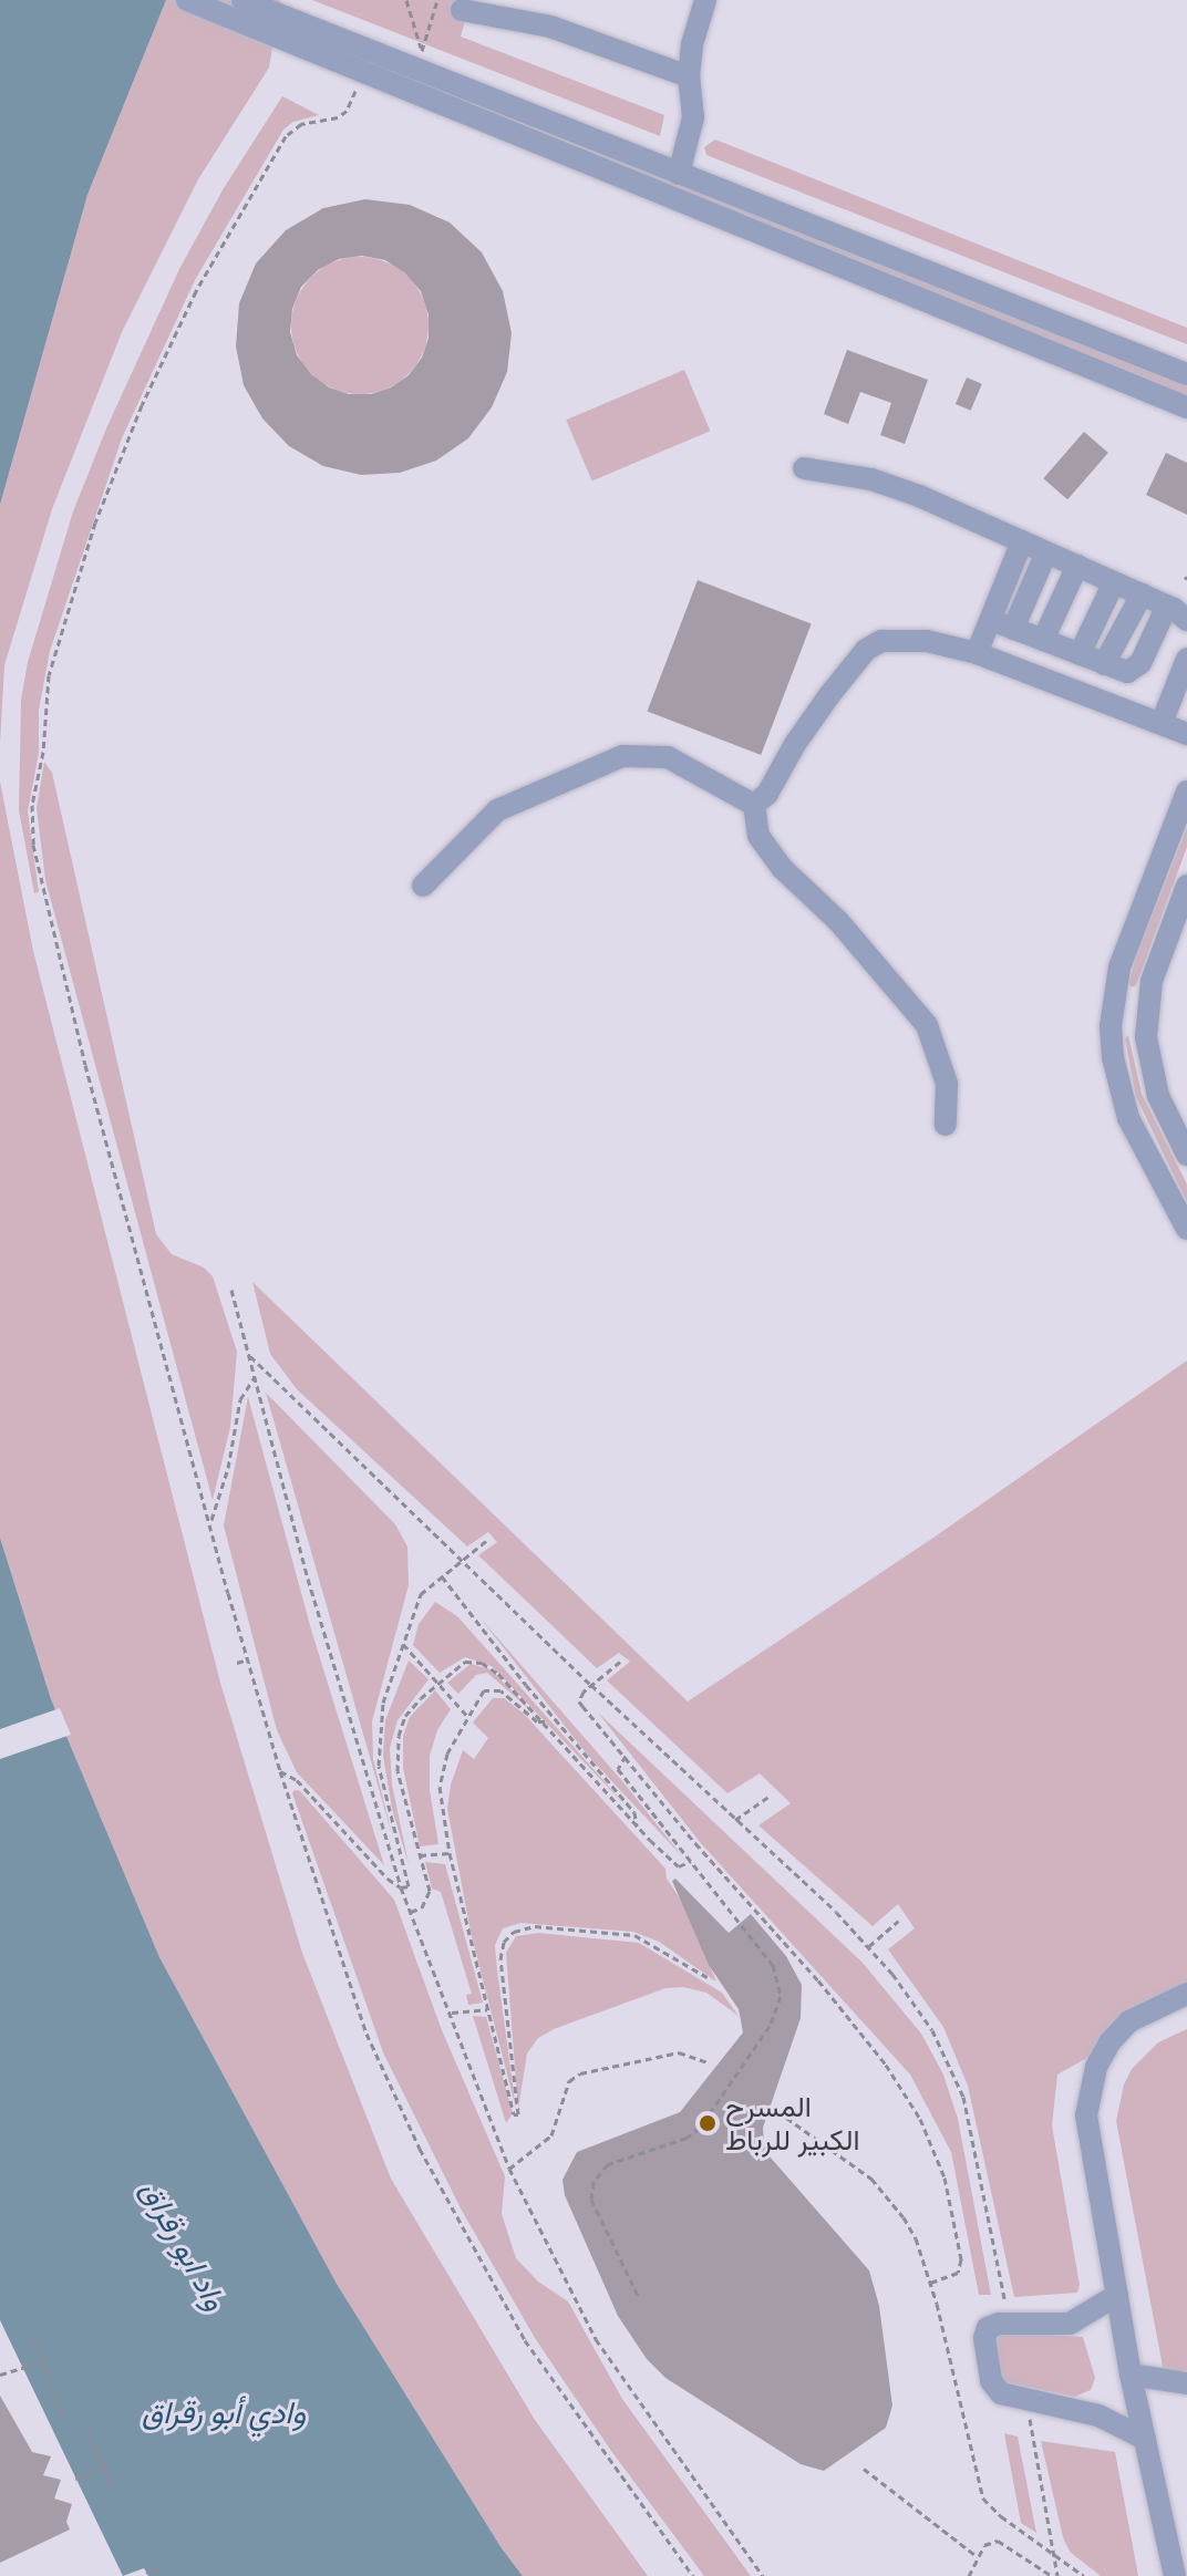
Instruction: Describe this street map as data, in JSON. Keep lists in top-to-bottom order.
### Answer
{
  "water": ["واد ابو رقراق", "وادي أبو رقراق"],
  "places": ["المسرح الكبير للرباط"]
}
